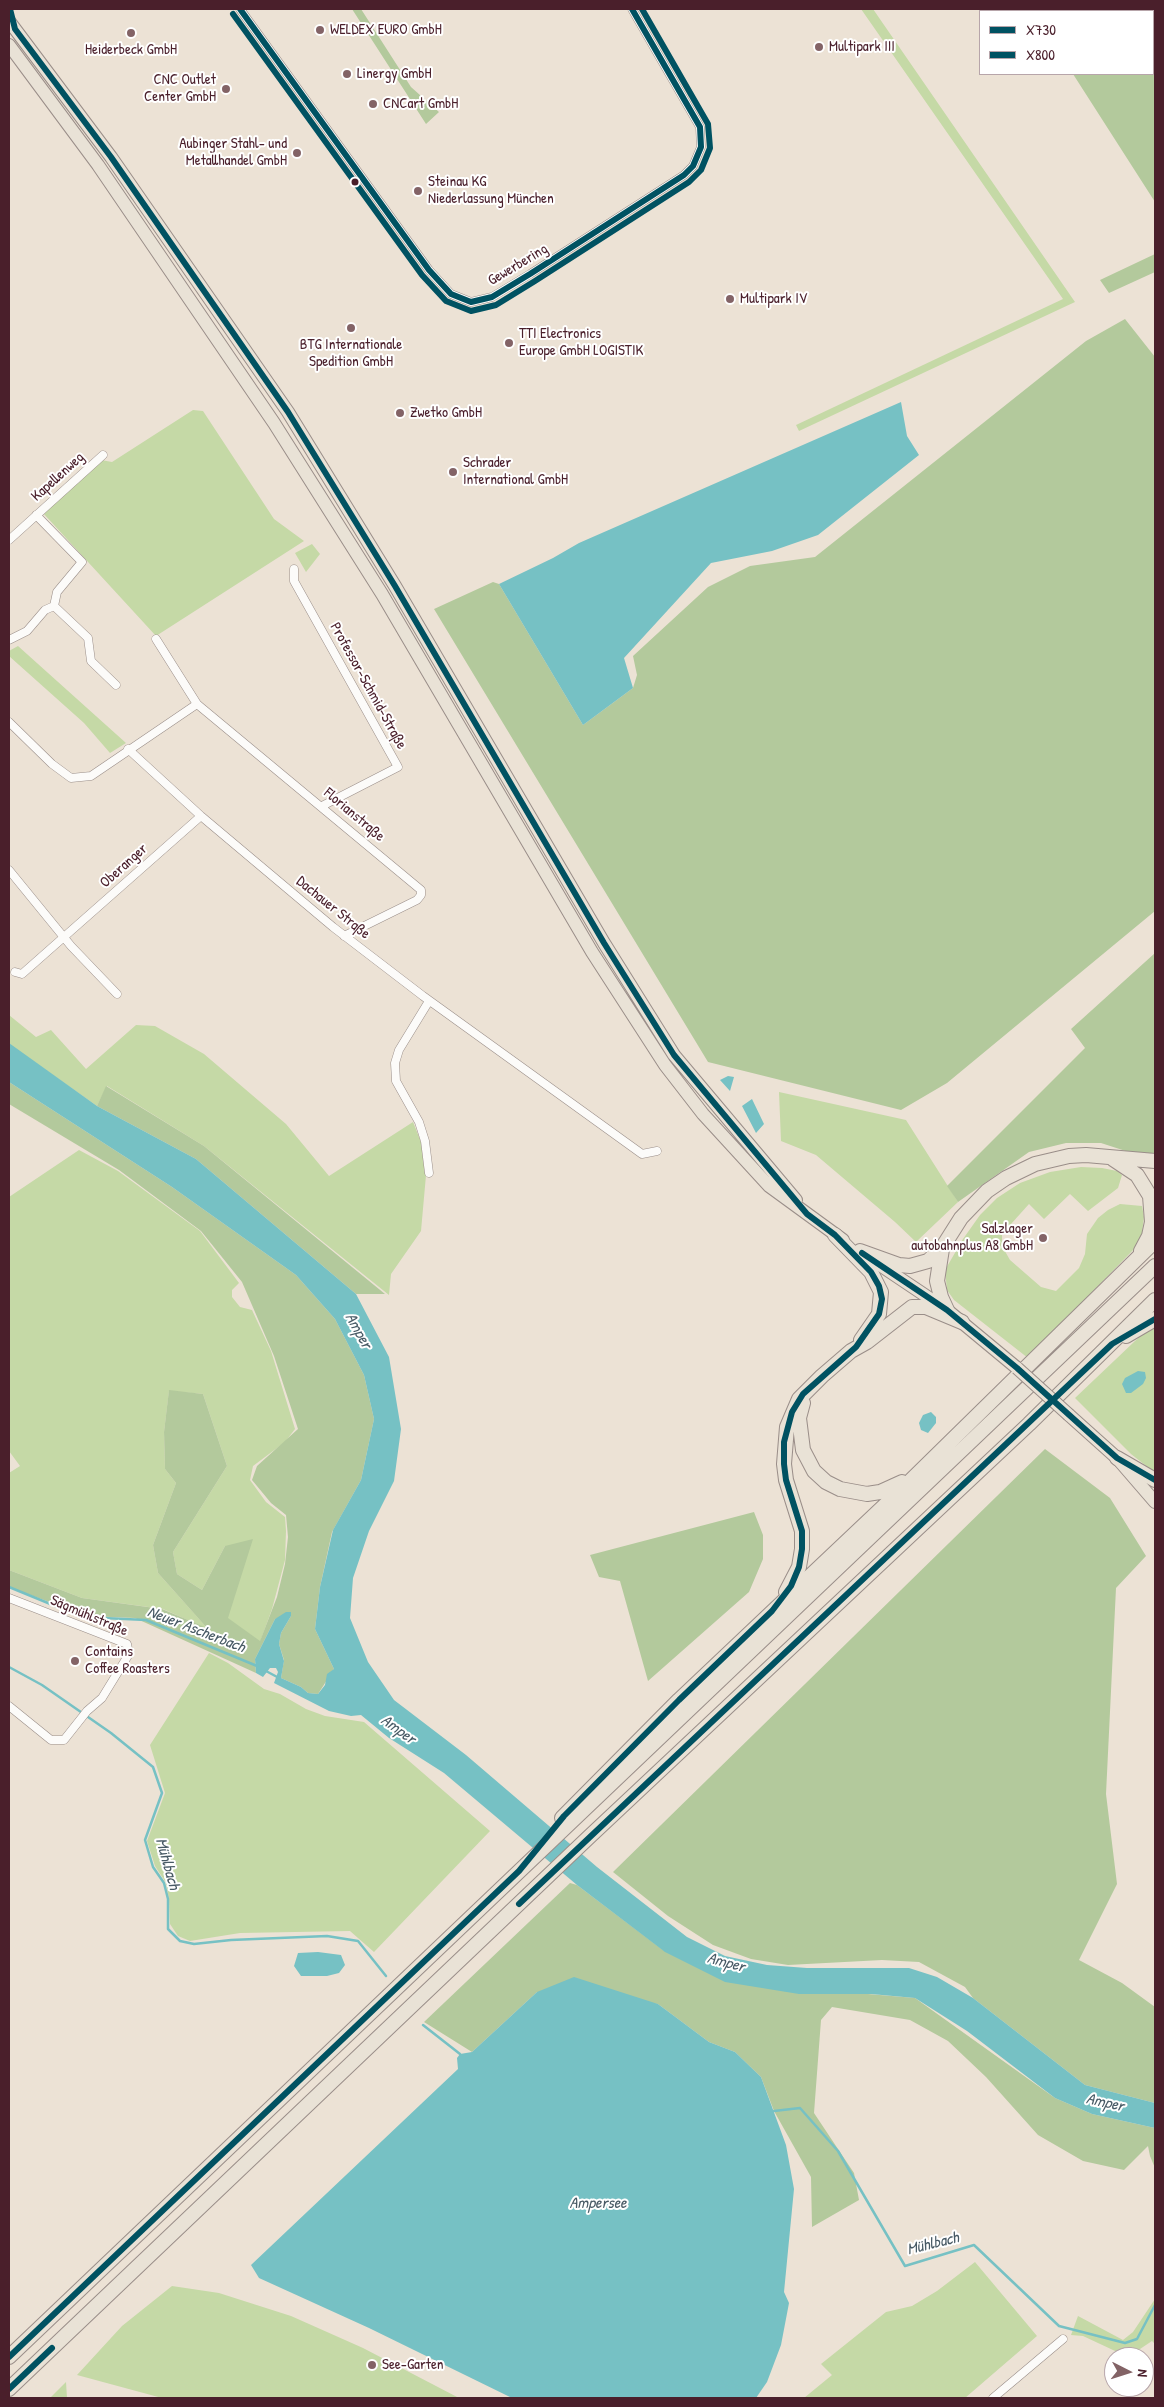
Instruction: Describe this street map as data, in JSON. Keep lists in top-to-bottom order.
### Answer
{
  "streets": {
    "street": [
      "Gewerbering",
      "Kapellenweg",
      "Professor-Schmid-Straße",
      "Florianstraße",
      "Oberanger",
      "Dachauer Straße",
      "Sägmühlstraße"
    ]
  },
  "crossings": [
    ["Professor-Schmid-Straße", "Florianstraße"],
    ["Florianstraße", "Dachauer Straße"],
    ["Oberanger", "Dachauer Straße"]
  ],
  "water": [
    "Amper",
    "Neuer Ascherbach",
    "Mühlbach",
    "Ampersee"
  ],
  "places": [
    "WELDEX EURO GmbH",
    "Heiderbeck GmbH",
    "Multipark III",
    "Linergy GmbH",
    "CNC Outlet Center GmbH",
    "CNCart GmbH",
    "Aubinger Stahl- und Metallhandel GmbH",
    "Steinau KG Niederlassung München",
    "Multipark IV",
    "BTG Internationale Spedition GmbH",
    "TTI Electronics Europe GmbH LOGISTIK",
    "Zwetko GmbH",
    "Schrader International GmbH",
    "Salzlager autobahnplus A8 GmbH",
    "Contains Coffee Roasters",
    "See-Garten"
  ],
  "lines": ["transit line X730", "transit line X800"],
  "legend": ["X730", "X800"],
  "north": "right"
}
